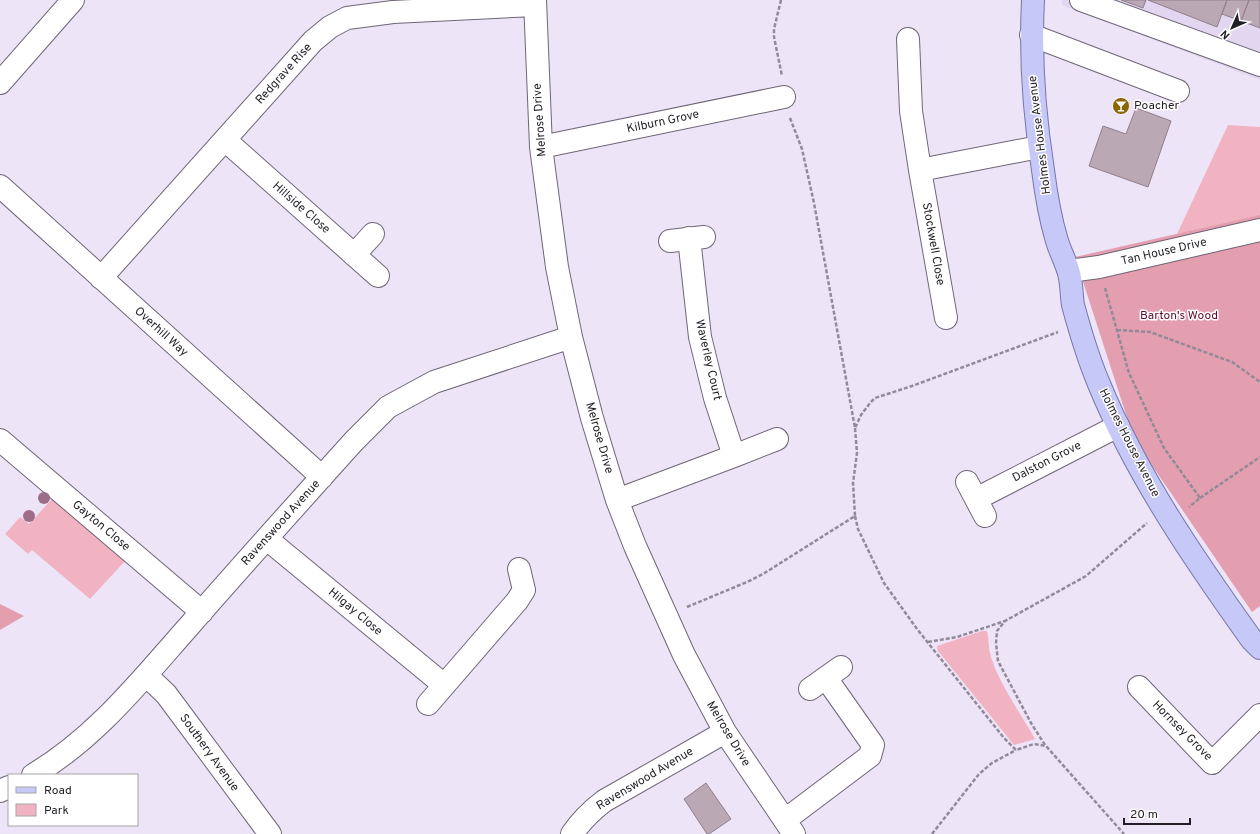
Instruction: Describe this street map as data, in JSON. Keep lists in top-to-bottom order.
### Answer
{
  "streets": {
    "main road": ["Holmes House Avenue"],
    "street": [
      "Redgrave Rise",
      "Melrose Drive",
      "Kilburn Grove",
      "Hillside Close",
      "Stockwell Close",
      "Tan House Drive",
      "Overhill Way",
      "Waverley Court",
      "Dalston Grove",
      "Ravenswood Avenue",
      "Gayton Close",
      "Hilgay Close",
      "Hornsey Grove",
      "Southery Avenue"
    ]
  },
  "crossings": [
    ["Redgrave Rise", "Melrose Drive"],
    ["Redgrave Rise", "Hillside Close"],
    ["Redgrave Rise", "Overhill Way"],
    ["Melrose Drive", "Kilburn Grove"],
    ["Melrose Drive", "Ravenswood Avenue"],
    ["Holmes House Avenue", "Tan House Drive"],
    ["Holmes House Avenue", "Dalston Grove"],
    ["Overhill Way", "Ravenswood Avenue"],
    ["Ravenswood Avenue", "Gayton Close"],
    ["Ravenswood Avenue", "Hilgay Close"],
    ["Ravenswood Avenue", "Southery Avenue"]
  ],
  "parks": ["Barton's Wood"],
  "places": {
    "bar": ["Poacher"]
  },
  "legend": ["Road", "Park"],
  "scale_bar": "20 m",
  "north": "bottom left"
}
